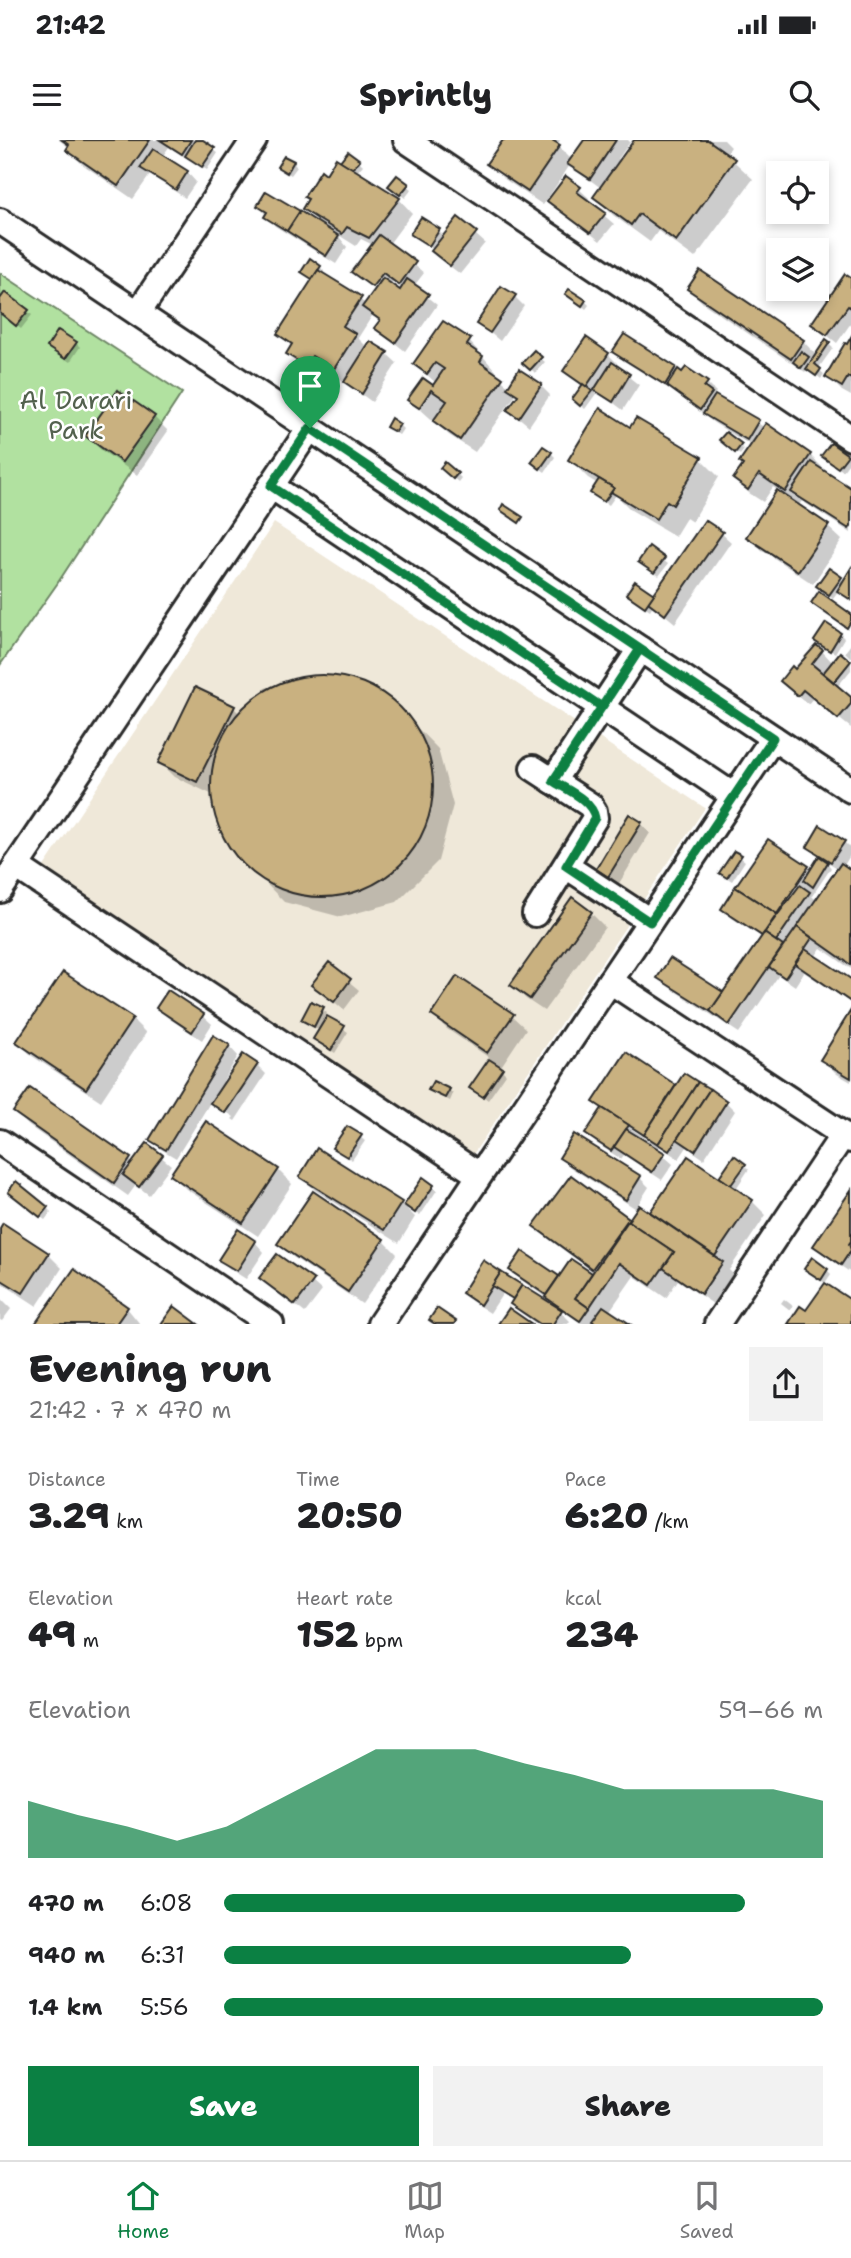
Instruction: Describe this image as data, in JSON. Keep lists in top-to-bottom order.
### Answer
{
  "parks": ["Al Darari Park"],
  "page": {
    "status": "21:42",
    "header": "Sprintly",
    "heading": ["Evening run", "21:42 · 7 × 470 m"],
    "stats": [
      ["Distance", "3.29 km"],
      ["Time", "20:50"],
      ["Pace", "6:20 /km"],
      ["Elevation", "49 m"],
      ["Heart rate", "152 bpm"],
      ["kcal", "234"]
    ],
    "chart": ["Elevation", "59–66 m"],
    "list": [
      {
        "name": "470 m",
        "note": "6:08"
      },
      {
        "name": "940 m",
        "note": "6:31"
      },
      {
        "name": "1.4 km",
        "note": "5:56"
      }
    ],
    "buttons": ["Save", "Share"],
    "tabs": ["Home", "Map", "Saved"]
  }
}
